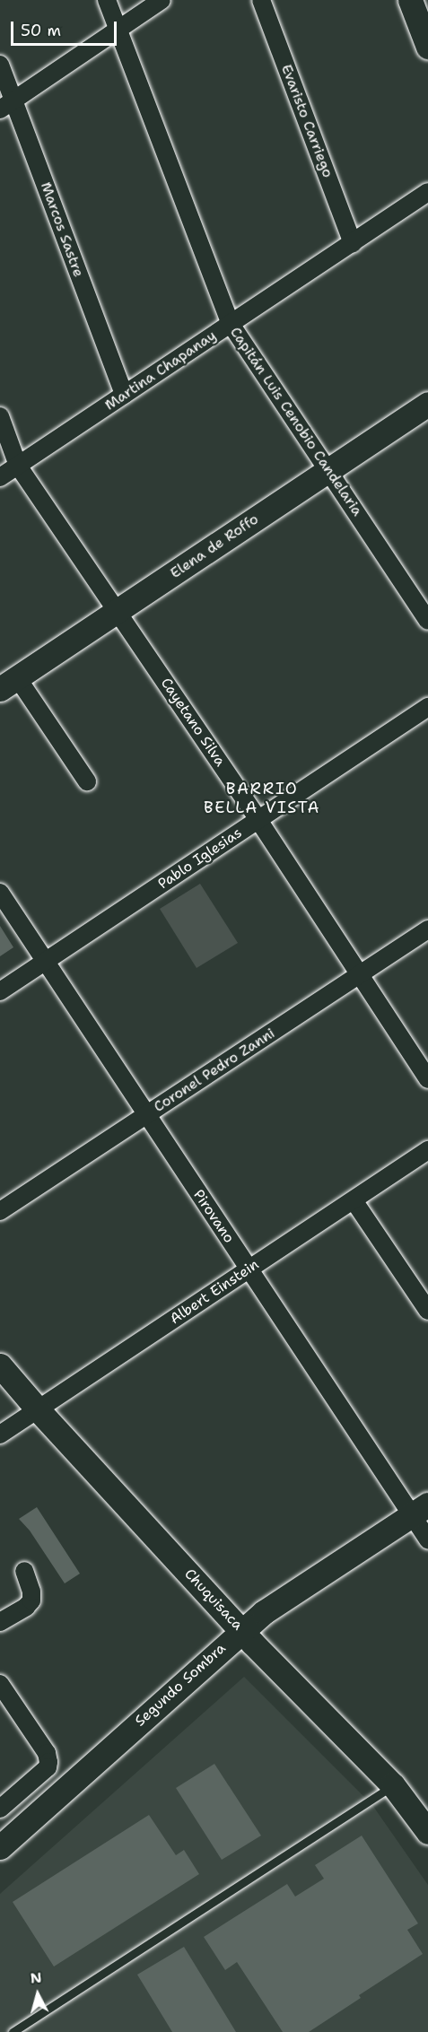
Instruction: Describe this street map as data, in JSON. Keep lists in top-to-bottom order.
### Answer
{
  "streets": {
    "street": [
      "Evaristo Carriego",
      "Marcos Sastre",
      "Martina Chapanay",
      "Capitán Luis Cenobio Candelaria",
      "Elena de Roffo",
      "Cayetano Silva",
      "Pablo Iglesias",
      "Coronel Pedro Zanni",
      "Pirovano",
      "Albert Einstein",
      "Chuquisaca",
      "Segundo Sombra"
    ]
  },
  "crossings": [
    ["Evaristo Carriego", "Martina Chapanay"],
    ["Marcos Sastre", "Martina Chapanay"],
    ["Martina Chapanay", "Capitán Luis Cenobio Candelaria"],
    ["Martina Chapanay", "Cayetano Silva"],
    ["Capitán Luis Cenobio Candelaria", "Elena de Roffo"],
    ["Elena de Roffo", "Cayetano Silva"],
    ["Cayetano Silva", "Pablo Iglesias"],
    ["Cayetano Silva", "Coronel Pedro Zanni"],
    ["Pablo Iglesias", "Pirovano"],
    ["Coronel Pedro Zanni", "Pirovano"],
    ["Pirovano", "Albert Einstein"],
    ["Pirovano", "Segundo Sombra"],
    ["Albert Einstein", "Chuquisaca"],
    ["Chuquisaca", "Segundo Sombra"]
  ],
  "districts": ["BARRIO BELLA VISTA"],
  "scale_bar": "50 m",
  "north": "top"
}
